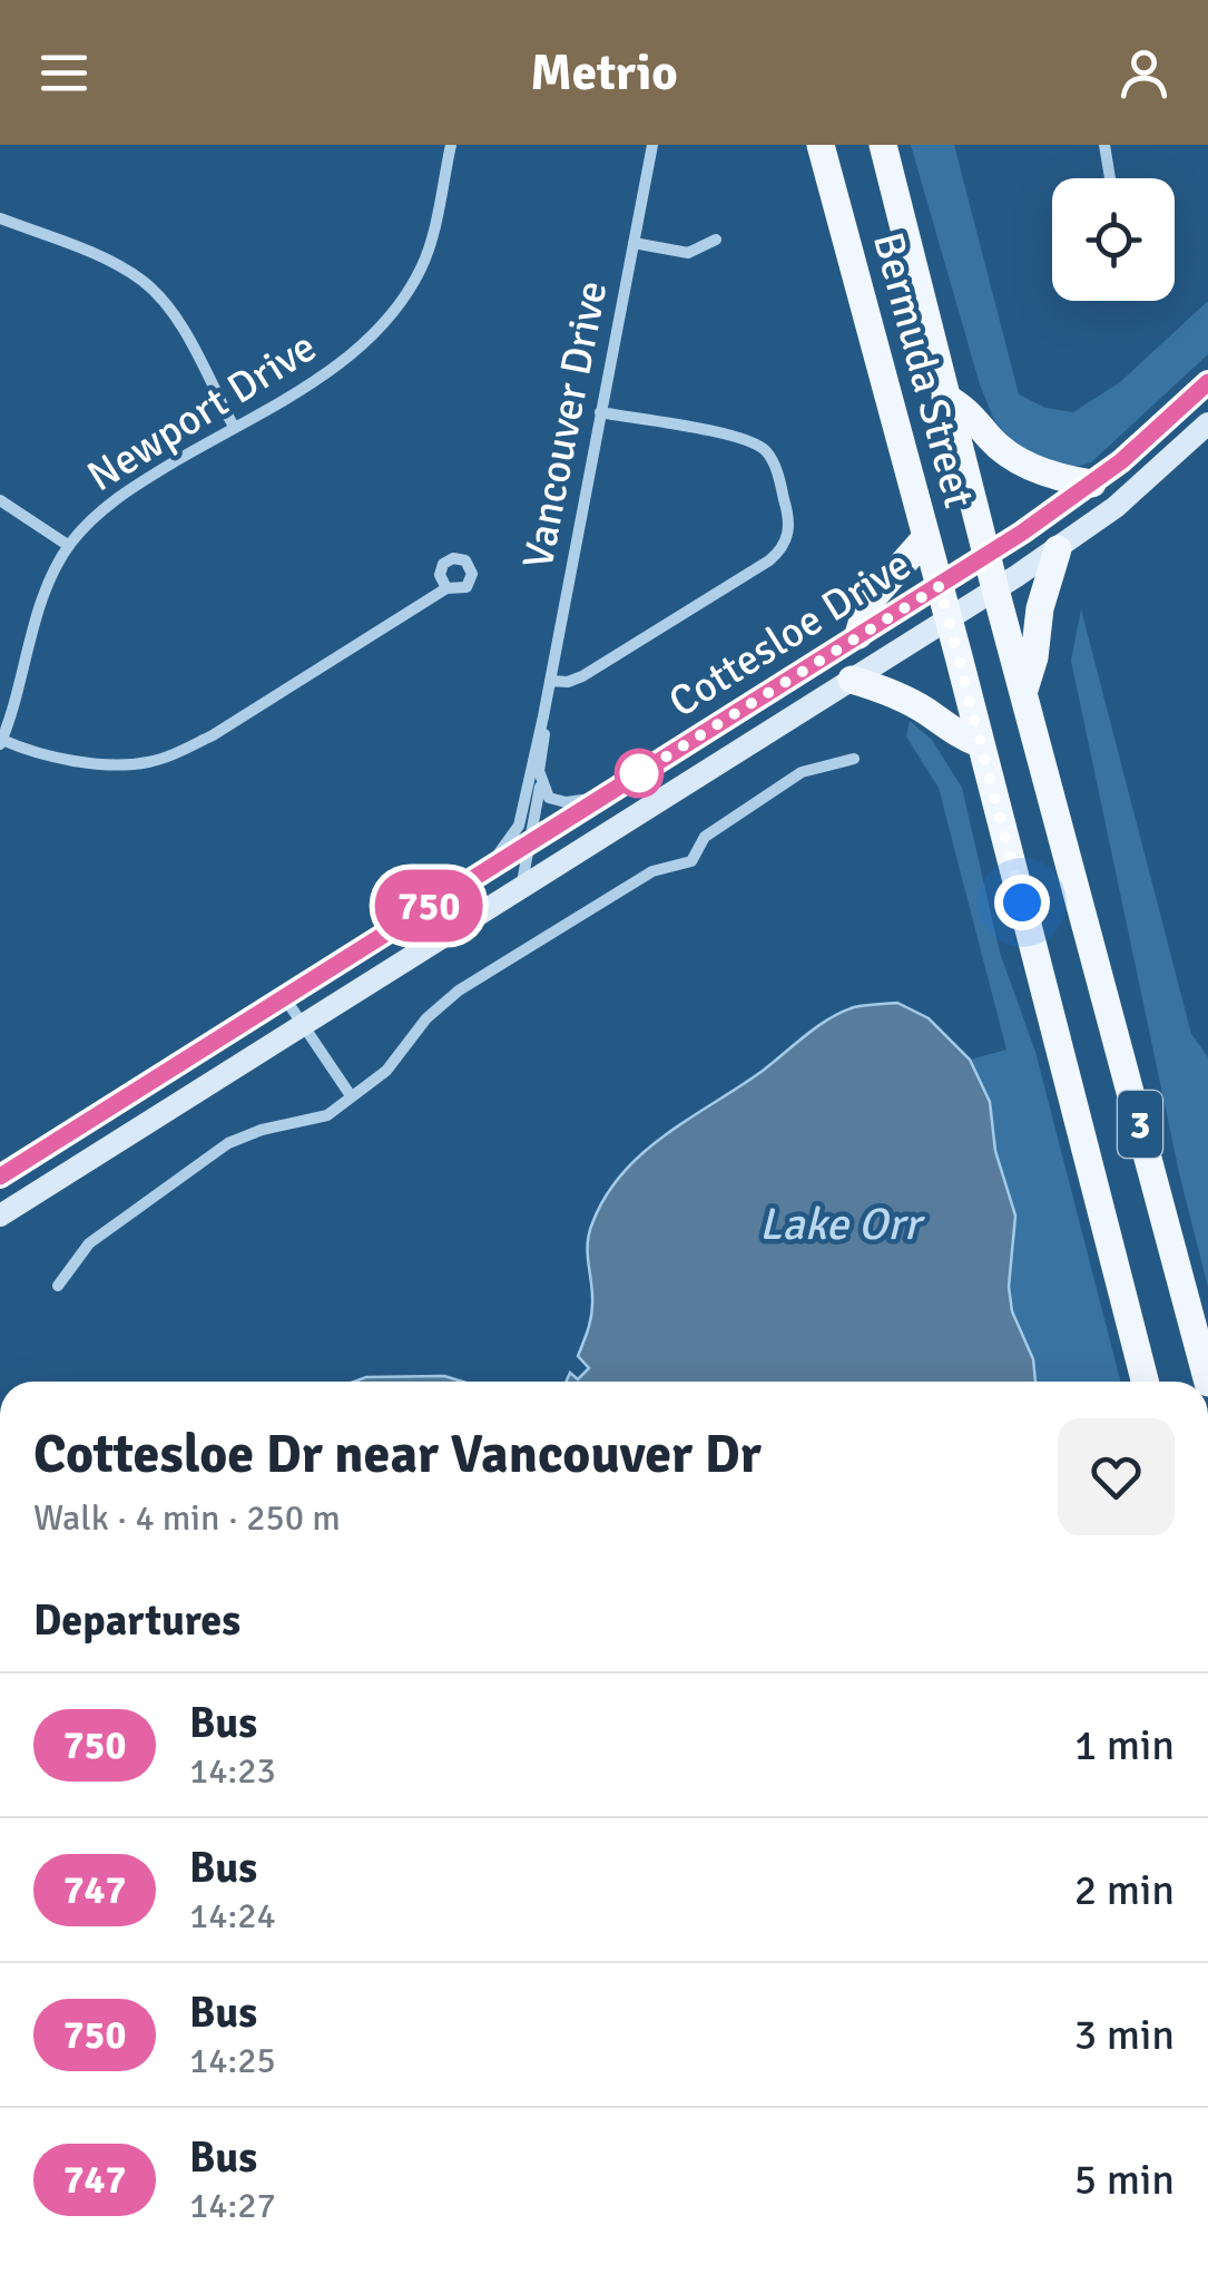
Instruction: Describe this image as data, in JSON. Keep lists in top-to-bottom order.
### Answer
{
  "streets": {
    "main road": ["Bermuda Street", "Cottesloe Drive", "3"],
    "street": ["Newport Drive", "Vancouver Drive"]
  },
  "crossings": [
    ["Bermuda Street", "Cottesloe Drive"],
    ["Vancouver Drive", "Cottesloe Drive"]
  ],
  "water": ["Lake Orr"],
  "lines": ["bus line 750"],
  "page": {
    "header": "Metrio",
    "on_map": "750",
    "heading": [
      ["Cottesloe Dr near Vancouver Dr", "Walk · 4 min · 250 m"],
      "Departures"
    ],
    "list": [
      {
        "mark": "750",
        "name": "Bus",
        "note": "14:23",
        "value": "1 min"
      },
      {
        "mark": "747",
        "name": "Bus",
        "note": "14:24",
        "value": "2 min"
      },
      {
        "mark": "750",
        "name": "Bus",
        "note": "14:25",
        "value": "3 min"
      },
      {
        "mark": "747",
        "name": "Bus",
        "note": "14:27",
        "value": "5 min"
      }
    ]
  }
}
